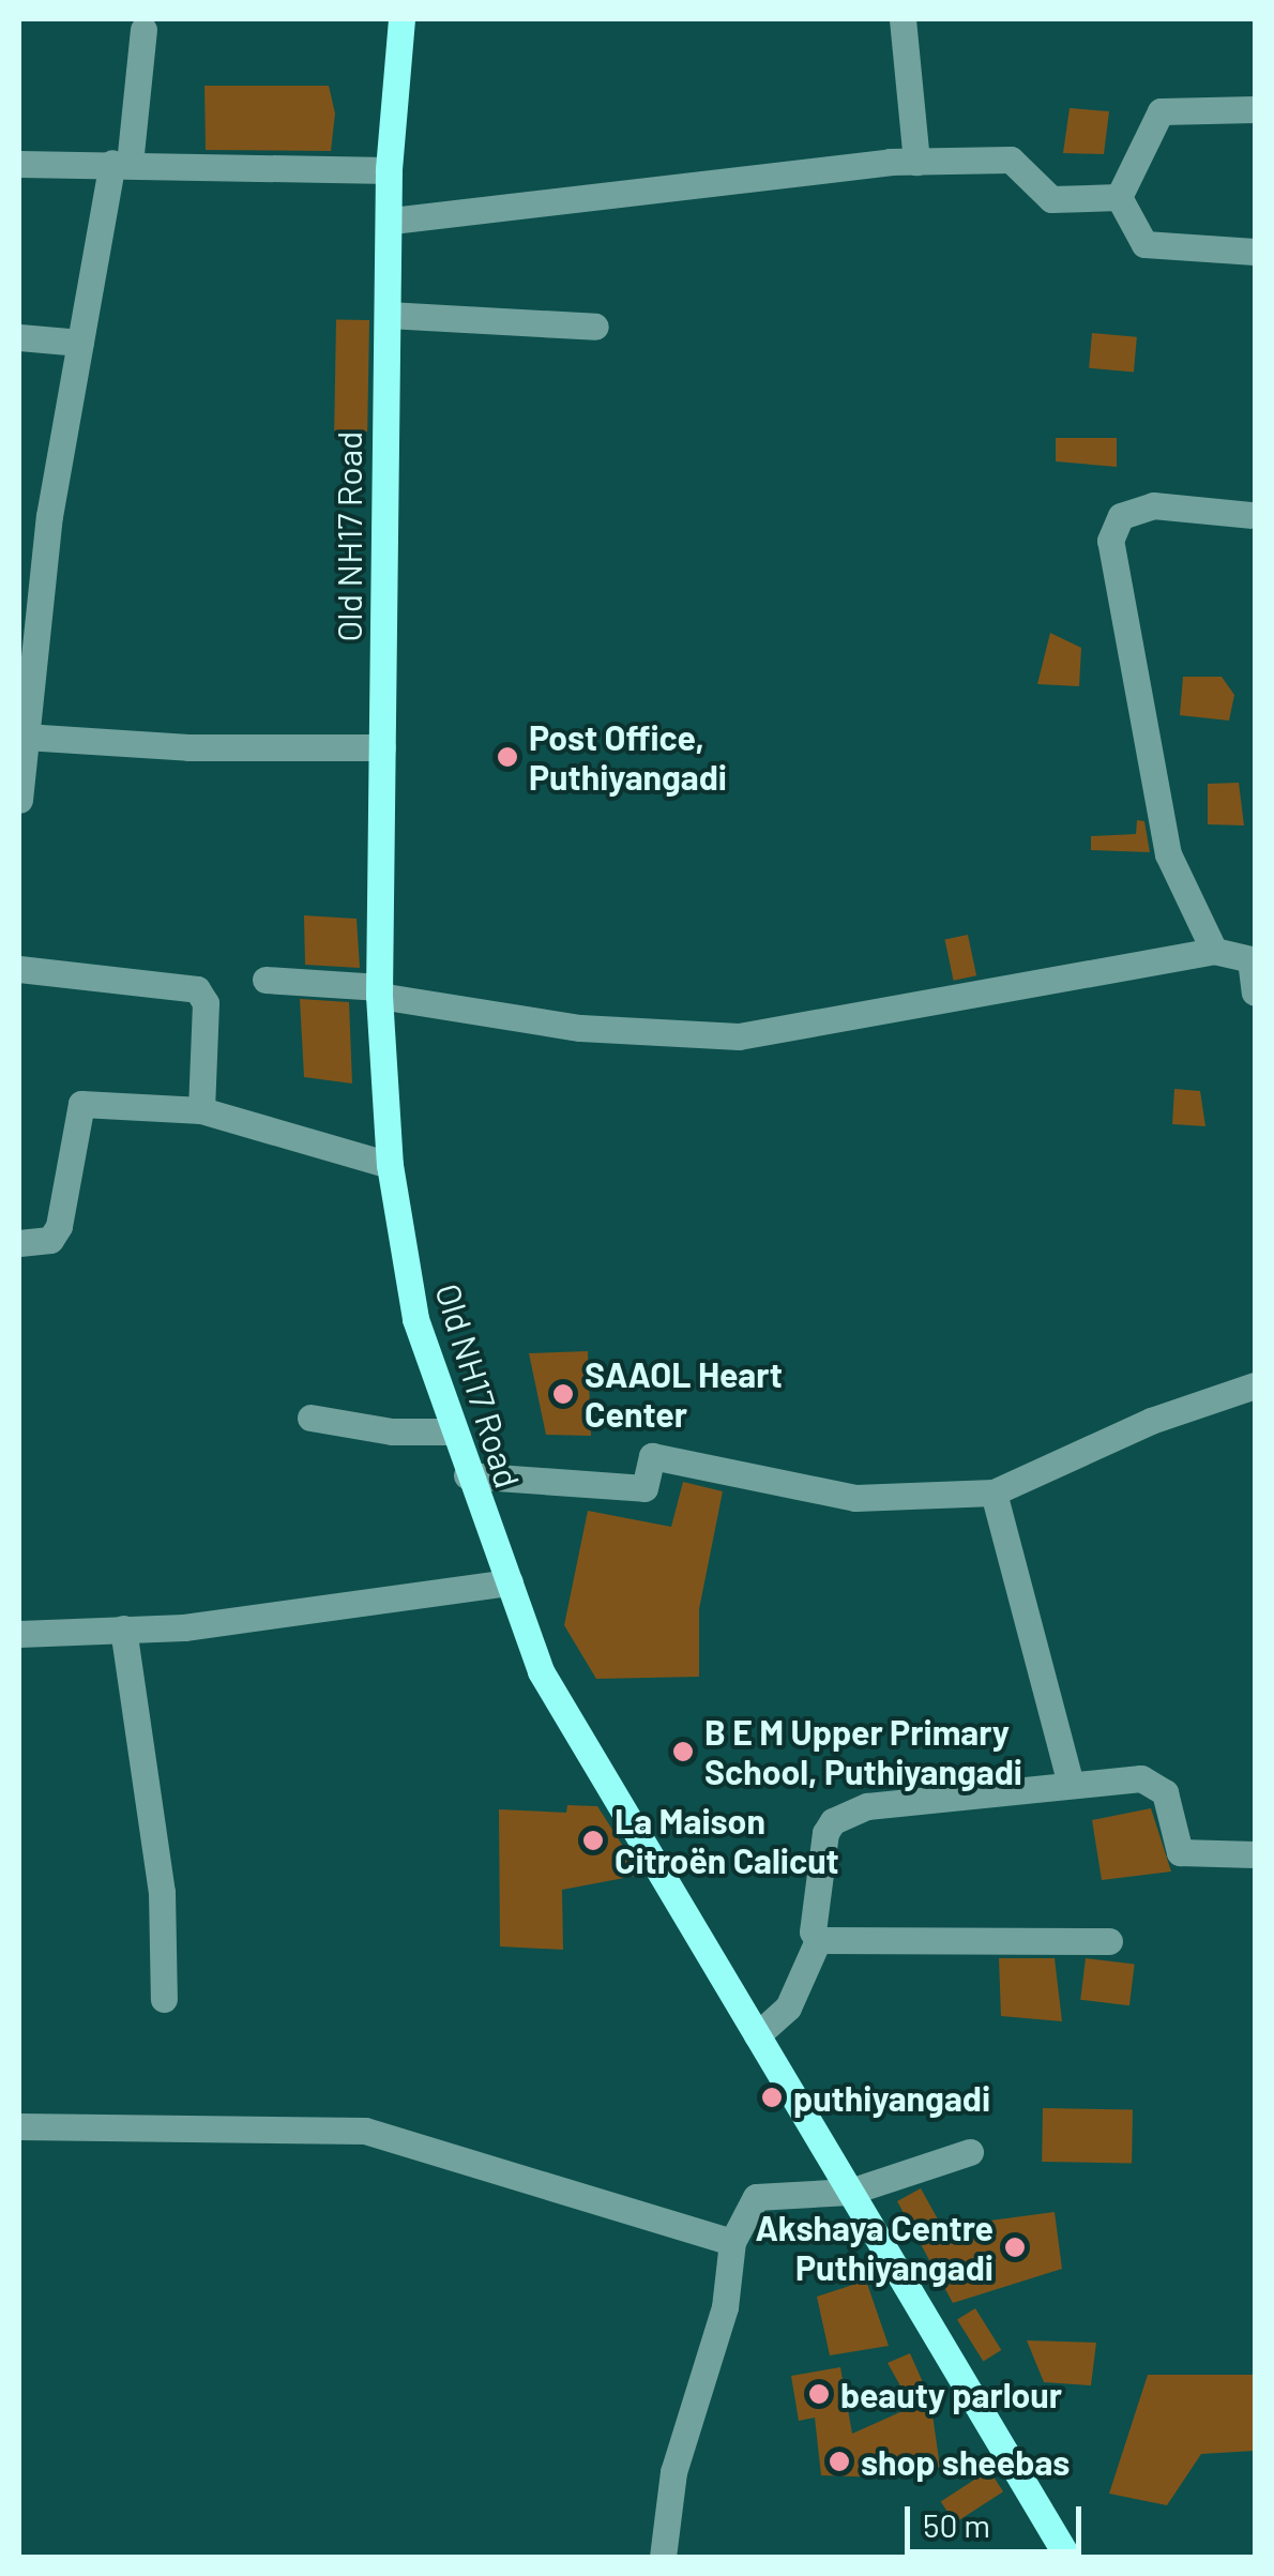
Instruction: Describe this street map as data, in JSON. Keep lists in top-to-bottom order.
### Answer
{
  "streets": {
    "main road": ["Old NH17 Road"]
  },
  "places": [
    "Post Office, Puthiyangadi",
    "SAAOL Heart Center",
    "B E M Upper Primary School, Puthiyangadi",
    "La Maison Citroën Calicut",
    "puthiyangadi",
    "Akshaya Centre Puthiyangadi",
    "beauty parlour",
    "shop sheebas"
  ],
  "scale_bar": "50 m"
}
